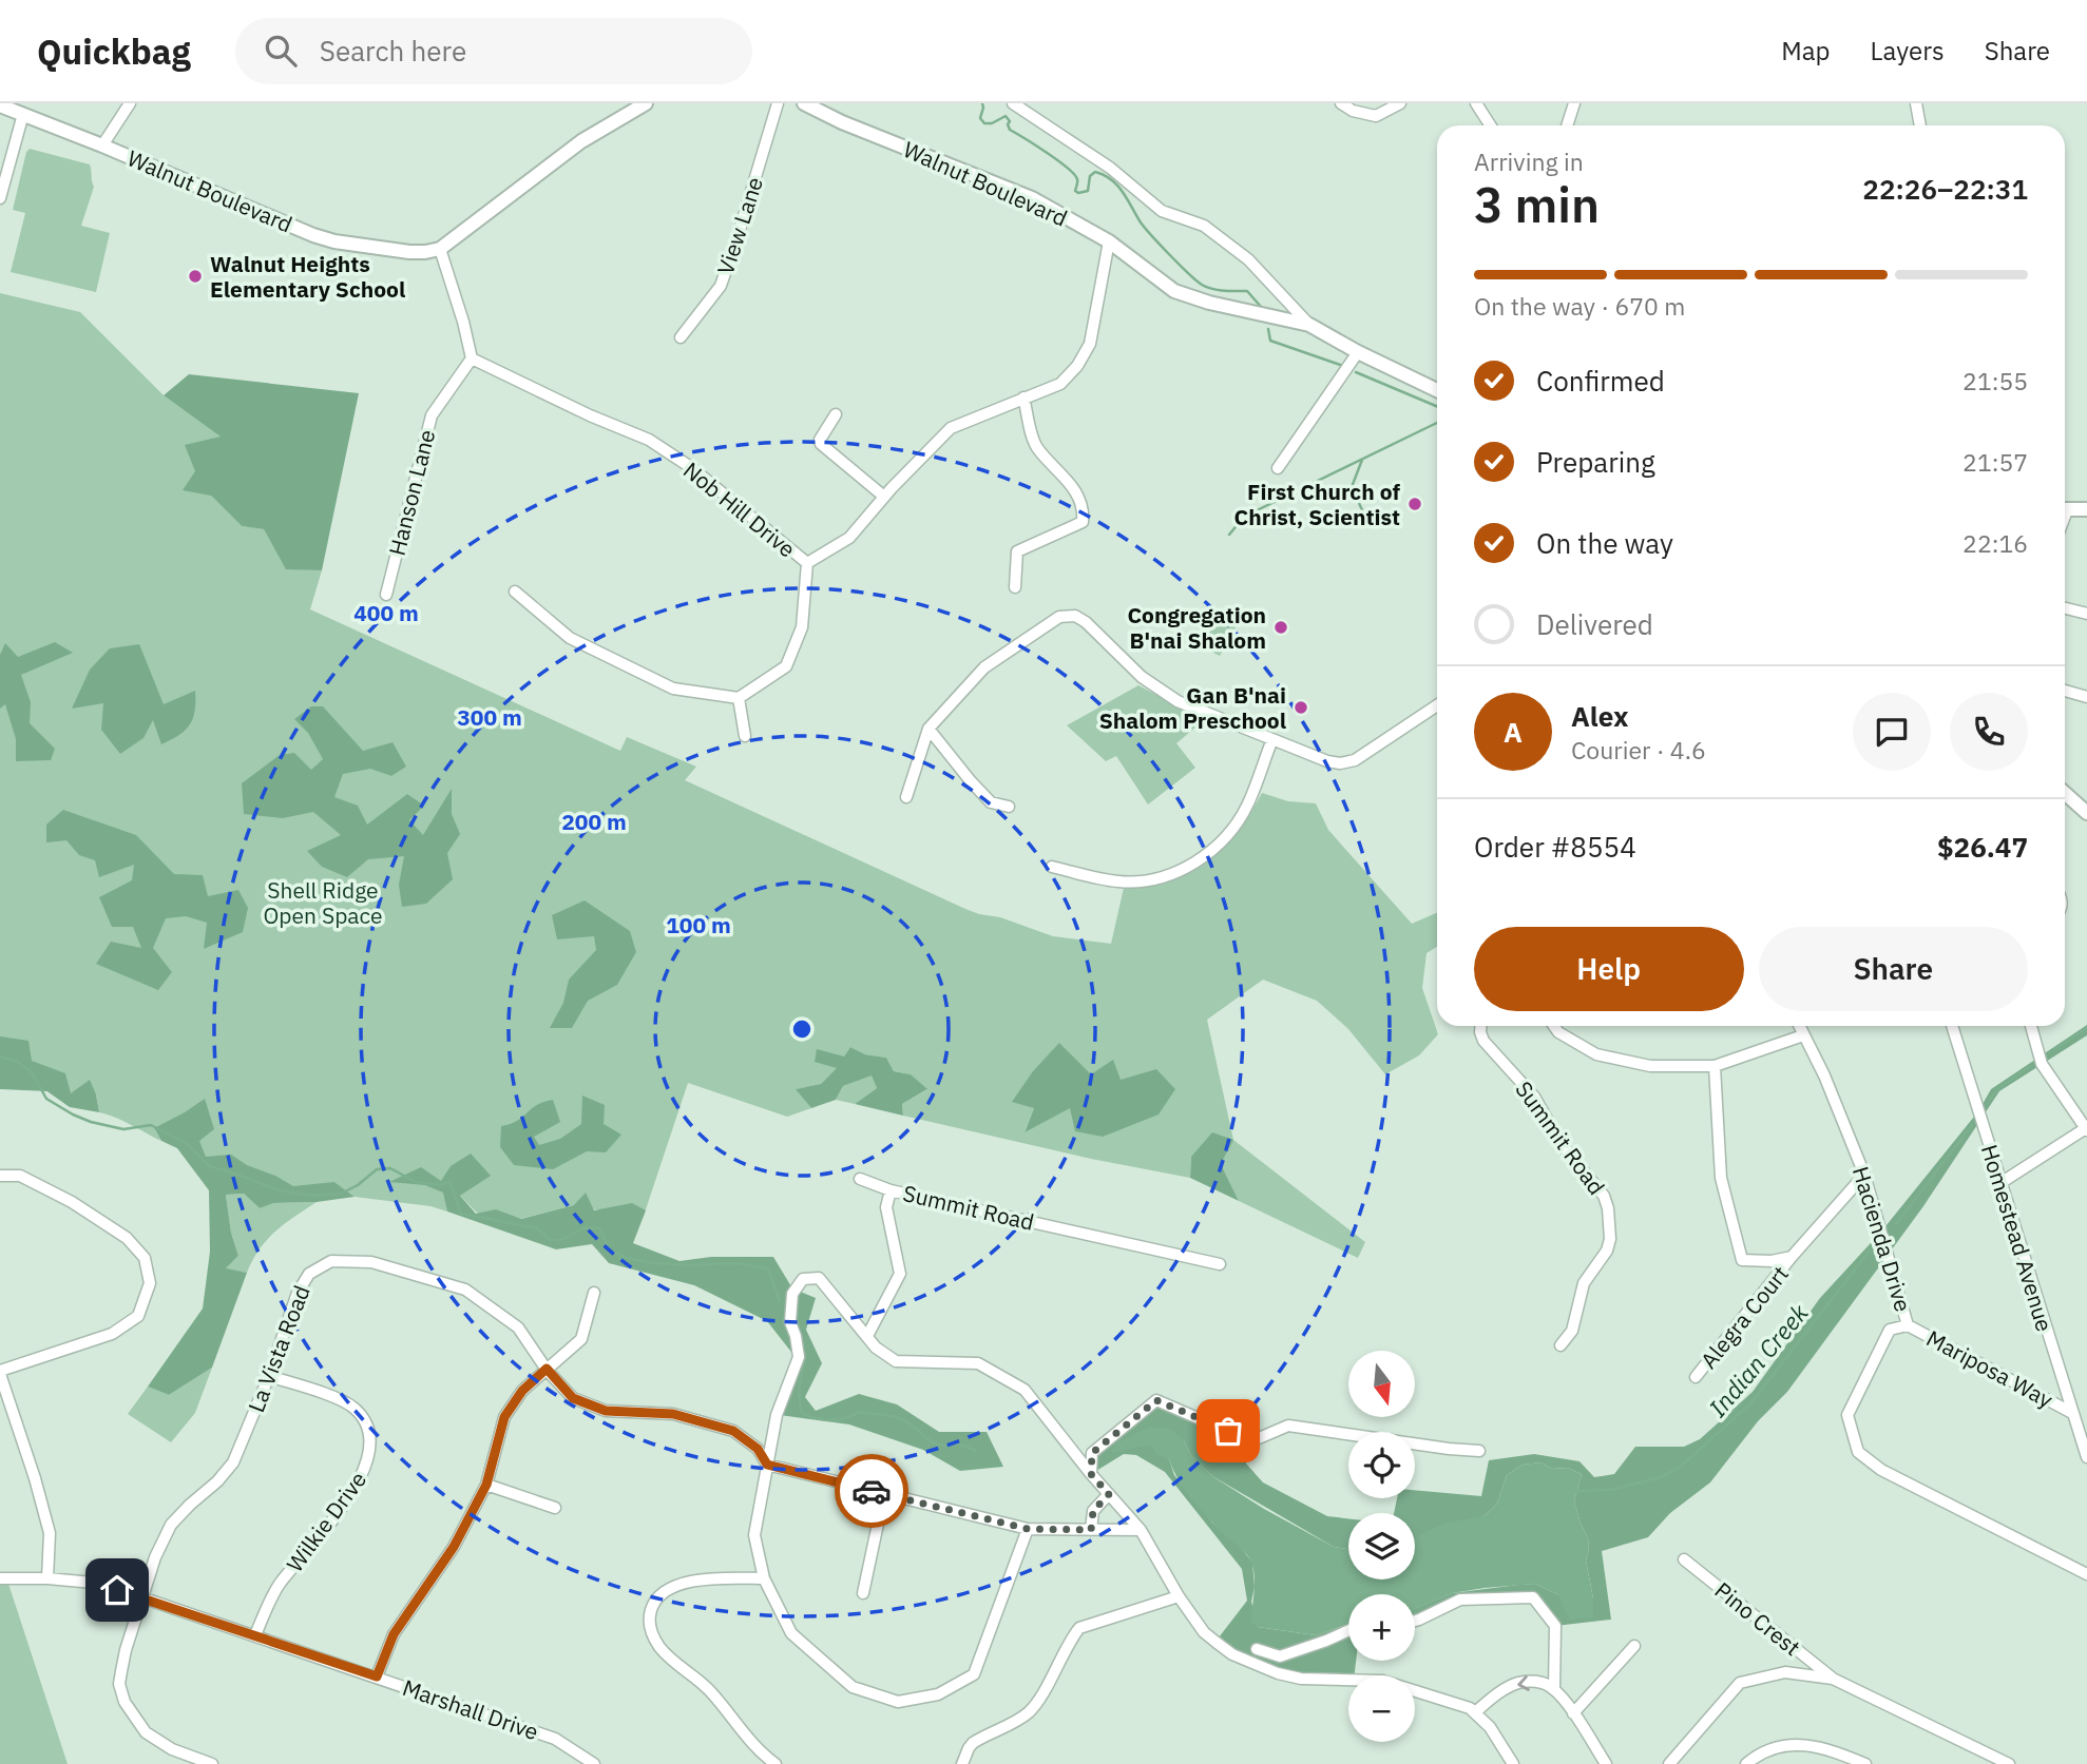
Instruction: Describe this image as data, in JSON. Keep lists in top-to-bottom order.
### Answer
{
  "streets": {
    "street": [
      "Walnut Boulevard",
      "View Lane",
      "Hanson Lane",
      "Nob Hill Drive",
      "Summit Road",
      "Homestead Avenue",
      "Hacienda Drive",
      "Alegra Court",
      "La Vista Road",
      "Mariposa Way",
      "Wilkie Drive",
      "Pino Crest",
      "Marshall Drive"
    ]
  },
  "crossings": [
    ["Walnut Boulevard", "Nob Hill Drive"],
    ["Hanson Lane", "Nob Hill Drive"],
    ["Homestead Avenue", "Mariposa Way"],
    ["Hacienda Drive", "Alegra Court"],
    ["Hacienda Drive", "Mariposa Way"],
    ["La Vista Road", "Wilkie Drive"],
    ["La Vista Road", "Marshall Drive"],
    ["Wilkie Drive", "Marshall Drive"]
  ],
  "water": ["Indian Creek"],
  "parks": ["Shell Ridge Open Space"],
  "places": [
    "Walnut Heights Elementary School",
    "First Church of Christ, Scientist",
    "Congregation B'nai Shalom",
    "Gan B'nai Shalom Preschool"
  ],
  "north": "bottom",
  "page": {
    "header": "Quickbag",
    "search": "Search here",
    "nav": ["Map", "Layers", "Share"],
    "heading": ["3 min", "Arriving in", "22:26–22:31"],
    "panel": [
      "Alex",
      "Courier · 4.6",
      "Order #8554",
      "$26.47"
    ],
    "bar": "On the way · 670 m",
    "list": [
      ["Confirmed", "21:55"],
      ["Preparing", "21:57"],
      ["On the way", "22:16"],
      "Delivered"
    ],
    "round": "A",
    "buttons": ["Help", "Share"],
    "map_buttons": ["+", "−"]
  },
  "rings": [
    "400 m",
    "300 m",
    "200 m",
    "100 m"
  ]
}
